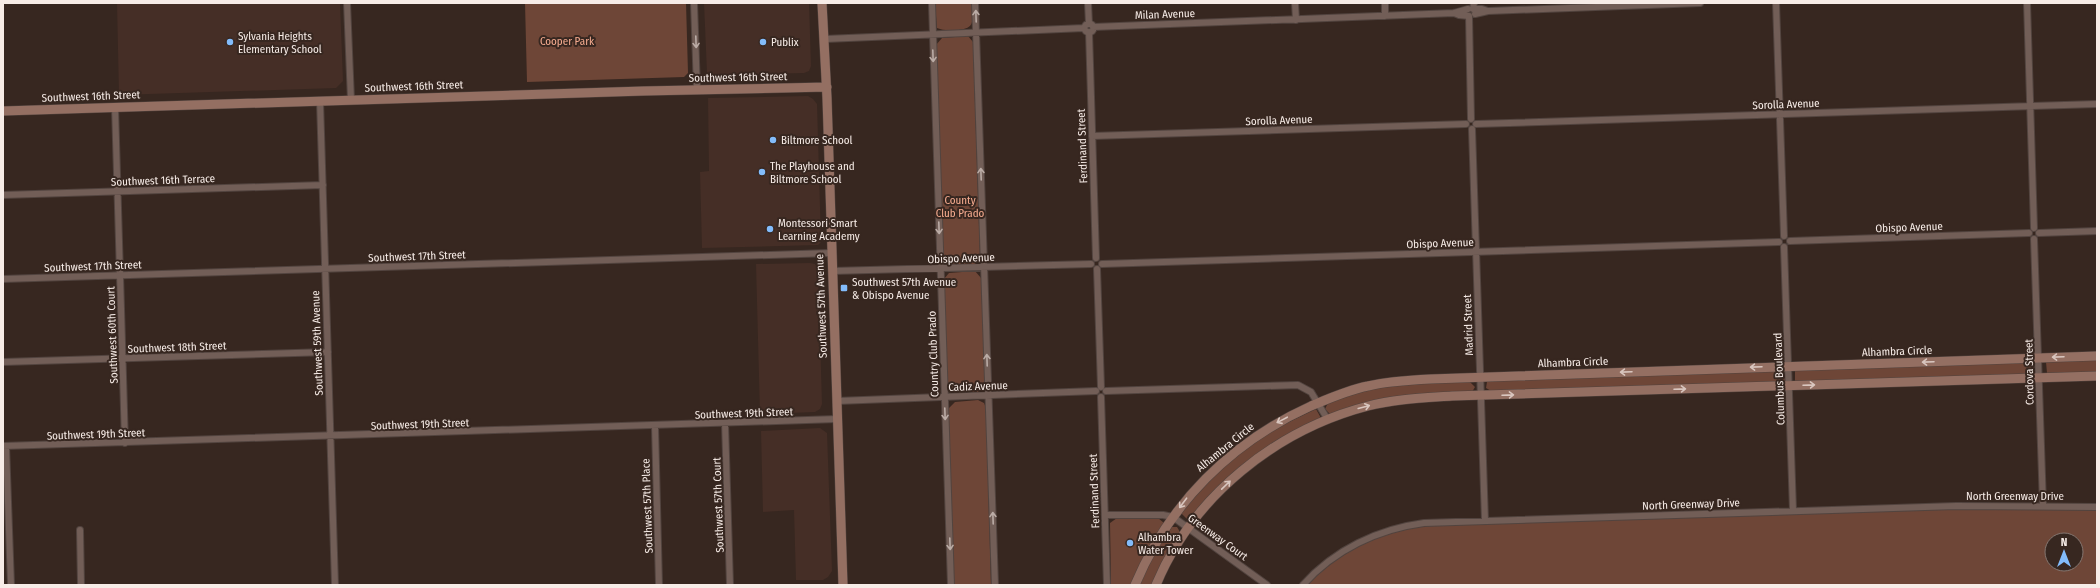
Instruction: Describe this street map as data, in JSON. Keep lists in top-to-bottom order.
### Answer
{
  "streets": {
    "street": [
      "Milan Avenue",
      "Southwest 16th Street",
      "Sorolla Avenue",
      "Ferdinand Street",
      "Southwest 16th Terrace",
      "Obispo Avenue",
      "Southwest 17th Street",
      "Southwest 57th Avenue",
      "Madrid Street",
      "Southwest 60th Court",
      "Southwest 59th Avenue",
      "Southwest 18th Street",
      "Alhambra Circle",
      "Country Club Prado",
      "Cordova Street",
      "Columbus Boulevard",
      "Cadiz Avenue",
      "Southwest 19th Street",
      "North Greenway Drive",
      "Southwest 57th Court",
      "Southwest 57th Place",
      "Greenway Court"
    ]
  },
  "crossings": [
    ["Milan Avenue", "Ferdinand Street"],
    ["Milan Avenue", "Southwest 57th Avenue"],
    ["Milan Avenue", "Madrid Street"],
    ["Milan Avenue", "Country Club Prado"],
    ["Southwest 16th Street", "Southwest 57th Avenue"],
    ["Southwest 16th Street", "Southwest 60th Court"],
    ["Southwest 16th Street", "Southwest 59th Avenue"],
    ["Sorolla Avenue", "Ferdinand Street"],
    ["Sorolla Avenue", "Madrid Street"],
    ["Ferdinand Street", "Obispo Avenue"],
    ["Ferdinand Street", "Cadiz Avenue"],
    ["Ferdinand Street", "Greenway Court"],
    ["Southwest 16th Terrace", "Southwest 60th Court"],
    ["Southwest 16th Terrace", "Southwest 59th Avenue"],
    ["Obispo Avenue", "Southwest 57th Avenue"],
    ["Obispo Avenue", "Madrid Street"],
    ["Obispo Avenue", "Country Club Prado"],
    ["Obispo Avenue", "Cordova Street"],
    ["Obispo Avenue", "Columbus Boulevard"],
    ["Southwest 17th Street", "Southwest 57th Avenue"],
    ["Southwest 17th Street", "Southwest 60th Court"],
    ["Southwest 17th Street", "Southwest 59th Avenue"],
    ["Southwest 57th Avenue", "Cadiz Avenue"],
    ["Southwest 57th Avenue", "Southwest 19th Street"],
    ["Madrid Street", "Alhambra Circle"],
    ["Madrid Street", "North Greenway Drive"],
    ["Southwest 60th Court", "Southwest 18th Street"],
    ["Southwest 60th Court", "Southwest 19th Street"],
    ["Southwest 59th Avenue", "Southwest 18th Street"],
    ["Southwest 59th Avenue", "Southwest 19th Street"],
    ["Alhambra Circle", "Cordova Street"],
    ["Alhambra Circle", "Columbus Boulevard"],
    ["Alhambra Circle", "Greenway Court"],
    ["Country Club Prado", "Cadiz Avenue"],
    ["Cordova Street", "North Greenway Drive"],
    ["Columbus Boulevard", "North Greenway Drive"],
    ["Southwest 19th Street", "Southwest 57th Court"],
    ["Southwest 19th Street", "Southwest 57th Place"]
  ],
  "parks": ["Cooper Park", "County Club Prado"],
  "places": {
    "other": [
      "Sylvania Heights Elementary School",
      "Publix",
      "Biltmore School",
      "The Playhouse and Biltmore School",
      "Montessori Smart Learning Academy",
      "Alhambra Water Tower"
    ],
    "transit": ["Southwest 57th Avenue & Obispo Avenue"]
  },
  "north": "top"
}
